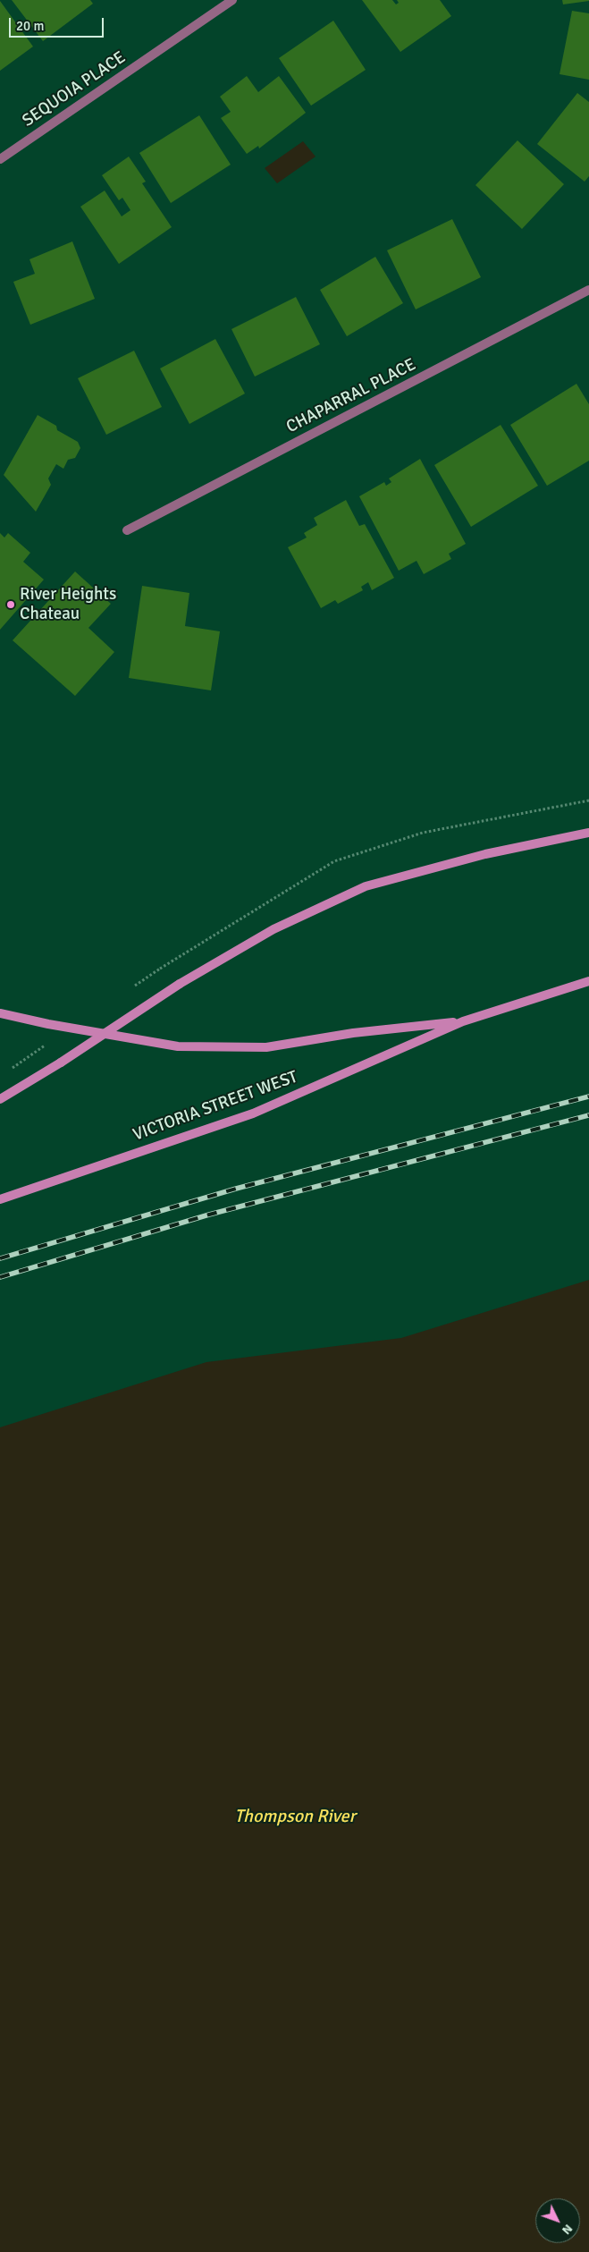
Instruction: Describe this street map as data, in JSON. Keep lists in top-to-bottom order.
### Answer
{
  "streets": {
    "main road": ["VICTORIA STREET WEST"],
    "street": ["SEQUOIA PLACE", "CHAPARRAL PLACE"]
  },
  "water": ["Thompson River"],
  "places": ["River Heights Chateau"],
  "scale_bar": "20 m",
  "north": "bottom right"
}
